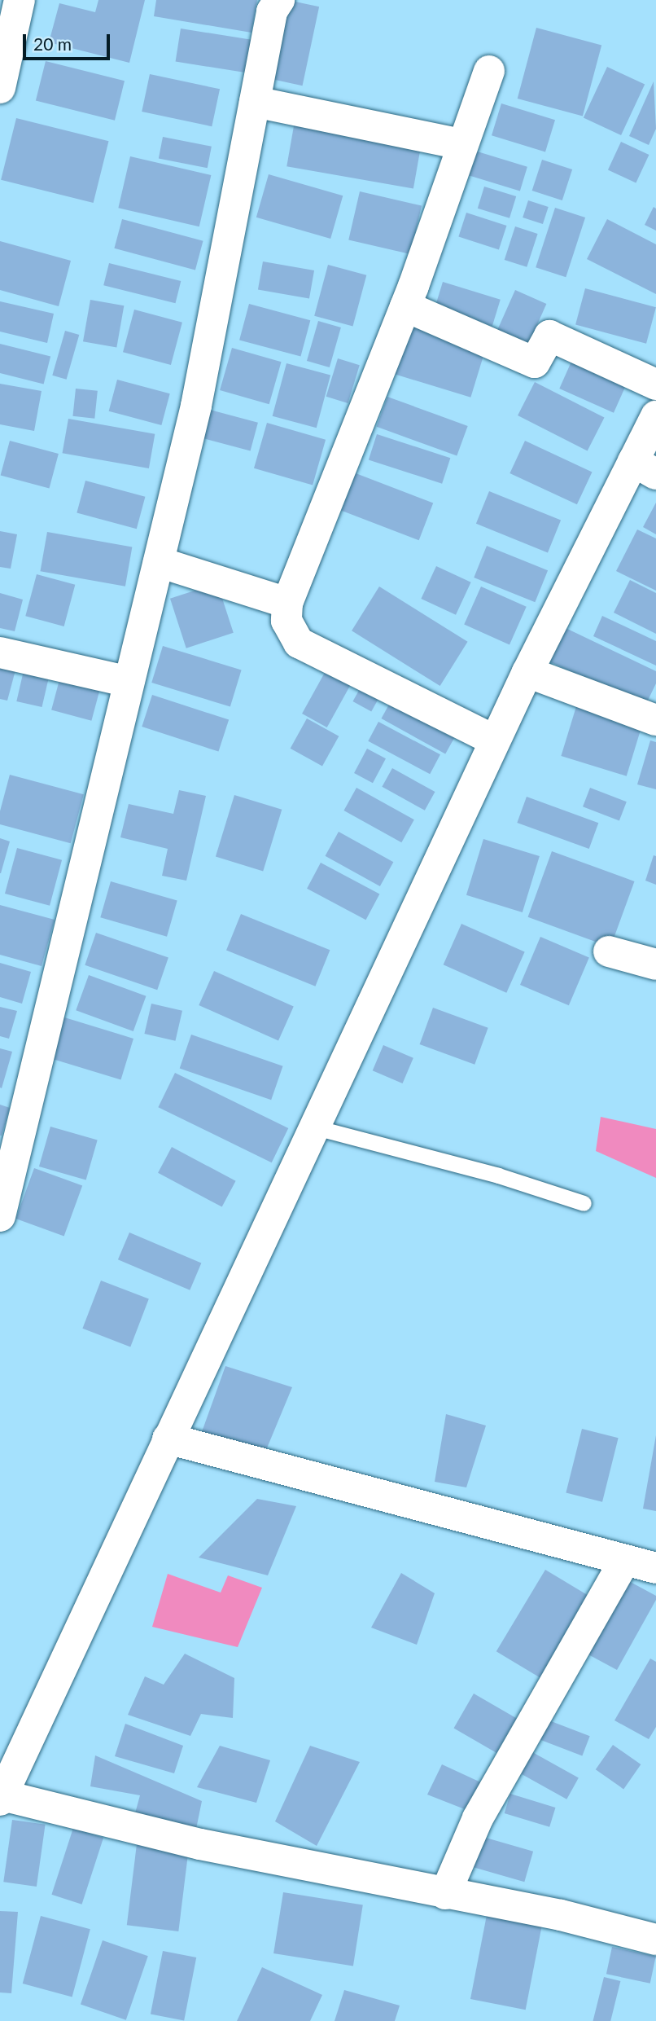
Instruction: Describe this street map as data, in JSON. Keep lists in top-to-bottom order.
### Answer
{
  "scale_bar": "20 m"
}
